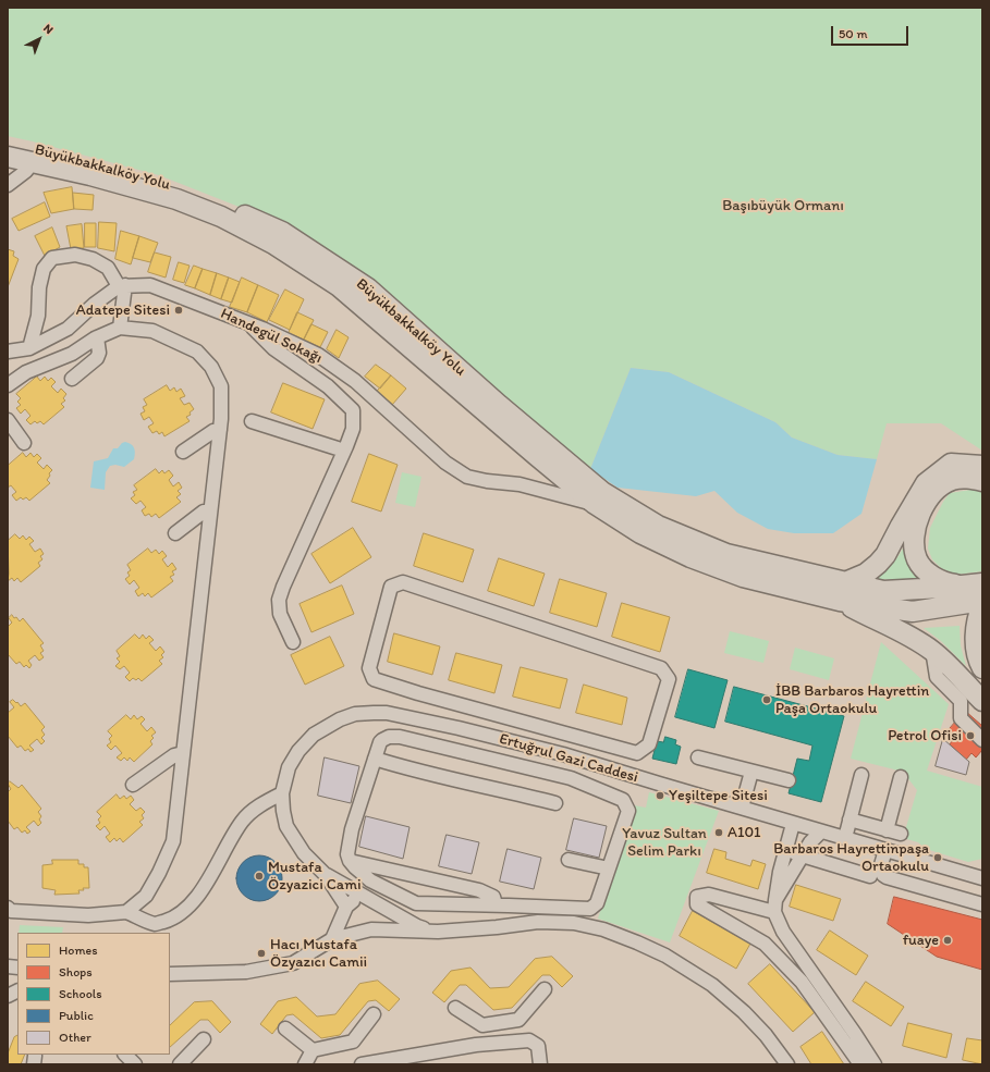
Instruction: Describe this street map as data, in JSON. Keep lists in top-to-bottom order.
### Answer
{
  "streets": {
    "highway": ["Büyükbakkalköy Yolu"],
    "street": ["Handegül Sokağı", "Ertuğrul Gazi Caddesi"]
  },
  "crossings": [
    ["Büyükbakkalköy Yolu", "Handegül Sokağı"]
  ],
  "parks": ["Başıbüyük Ormanı", "Yavuz Sultan Selim Parkı"],
  "places": [
    "Adatepe Sitesi",
    "İBB Barbaros Hayrettin Paşa Ortaokulu",
    "Petrol Ofisi",
    "Yeşiltepe Sitesi",
    "A101",
    "Barbaros Hayrettinpaşa Ortaokulu",
    "Mustafa Özyazici Cami",
    "fuaye",
    "Hacı Mustafa Özyazıcı Camii"
  ],
  "legend": [
    "Homes",
    "Shops",
    "Schools",
    "Public",
    "Other"
  ],
  "scale_bar": "50 m",
  "north": "top right"
}
